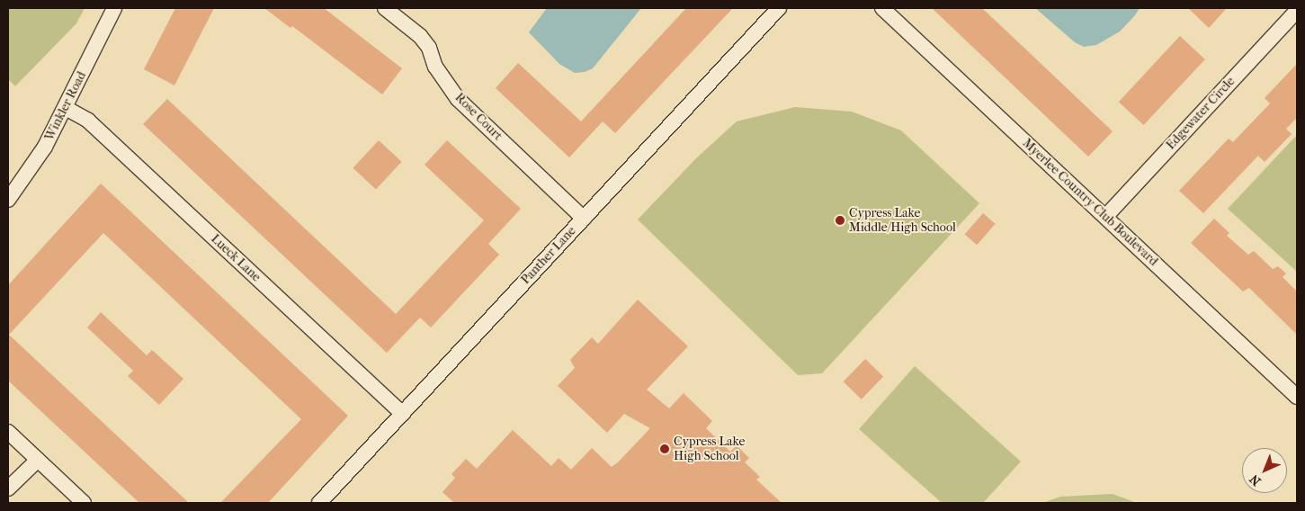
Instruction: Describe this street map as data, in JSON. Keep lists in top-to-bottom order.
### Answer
{
  "streets": {
    "street": [
      "Winkler Road",
      "Edgewater Circle",
      "Rose Court",
      "Myerlee Country Club Boulevard",
      "Panther Lane",
      "Lueck Lane"
    ]
  },
  "crossings": [
    ["Winkler Road", "Lueck Lane"],
    ["Edgewater Circle", "Myerlee Country Club Boulevard"],
    ["Rose Court", "Panther Lane"],
    ["Panther Lane", "Lueck Lane"]
  ],
  "places": ["Cypress Lake Middle/High School", "Cypress Lake High School"],
  "north": "bottom left"
}
